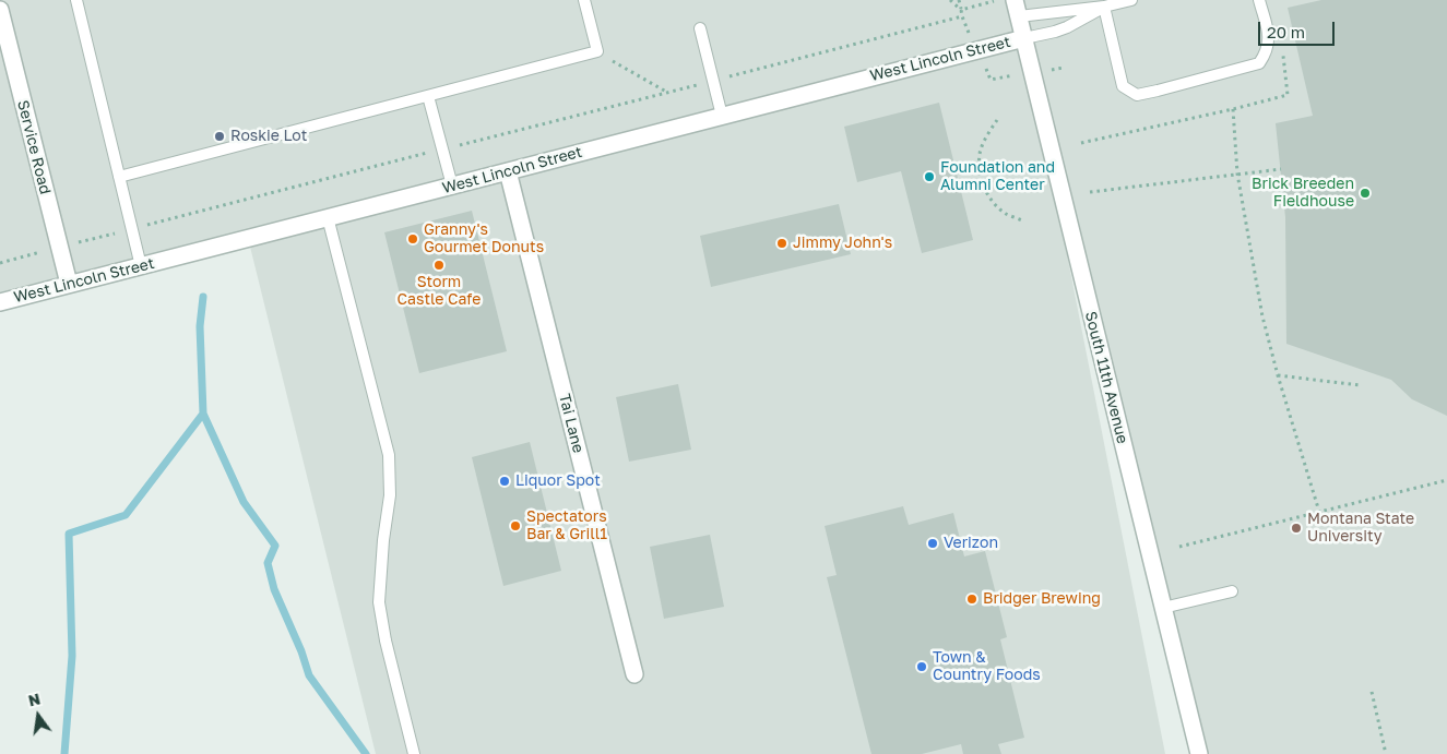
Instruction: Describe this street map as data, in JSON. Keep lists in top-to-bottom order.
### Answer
{
  "streets": {
    "street": [
      "West Lincoln Street",
      "Service Road",
      "South 11th Avenue",
      "Tai Lane"
    ]
  },
  "crossings": [
    ["West Lincoln Street", "Service Road"],
    ["West Lincoln Street", "South 11th Avenue"],
    ["West Lincoln Street", "Tai Lane"]
  ],
  "places": [
    "Roskie Lot",
    "Foundation and Alumni Center",
    "Brick Breeden Fieldhouse",
    "Granny's Gourmet Donuts",
    "Jimmy John's",
    "Storm Castle Cafe",
    "Liquor Spot",
    "Spectators Bar & Grill1",
    "Montana State University",
    "Verizon",
    "Bridger Brewing",
    "Town & Country Foods"
  ],
  "scale_bar": "20 m",
  "north": "top"
}
